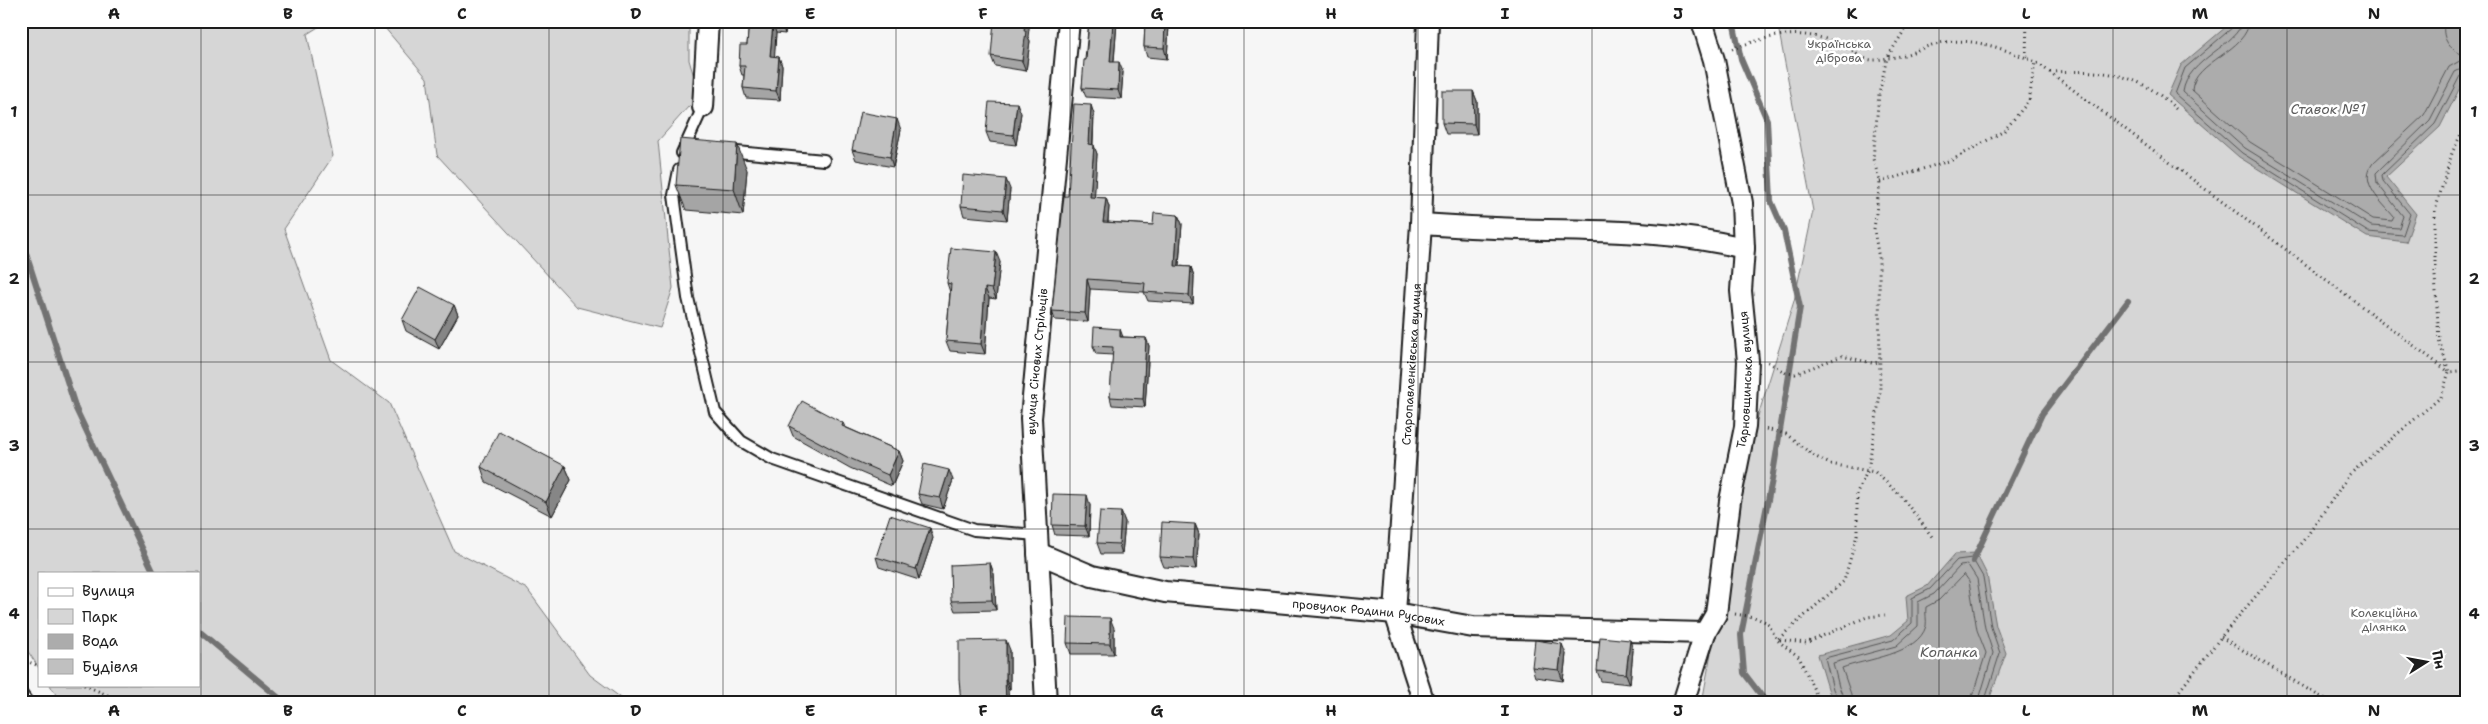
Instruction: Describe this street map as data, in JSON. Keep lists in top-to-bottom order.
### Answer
{
  "streets": {
    "street": [
      "вулиця Січових Стрільців",
      "Старопавленківська вулиця",
      "Тарновщинська вулиця",
      "провулок Родини Русових"
    ]
  },
  "crossings": [
    ["вулиця Січових Стрільців", "провулок Родини Русових"],
    ["Старопавленківська вулиця", "провулок Родини Русових"],
    ["Тарновщинська вулиця", "провулок Родини Русових"]
  ],
  "water": ["Ставок №1", "Копанка"],
  "parks": ["Українська діброва", "Колекційна ділянка"],
  "legend": [
    "Вулиця",
    "Парк",
    "Вода",
    "Будівля"
  ],
  "north": "right",
  "grid": {
    "columns": [
      "A",
      "B",
      "C",
      "D",
      "E",
      "F",
      "G",
      "H",
      "I",
      "J",
      "K",
      "L",
      "M",
      "N"
    ],
    "rows": [
      "1",
      "2",
      "3",
      "4"
    ]
  }
}
